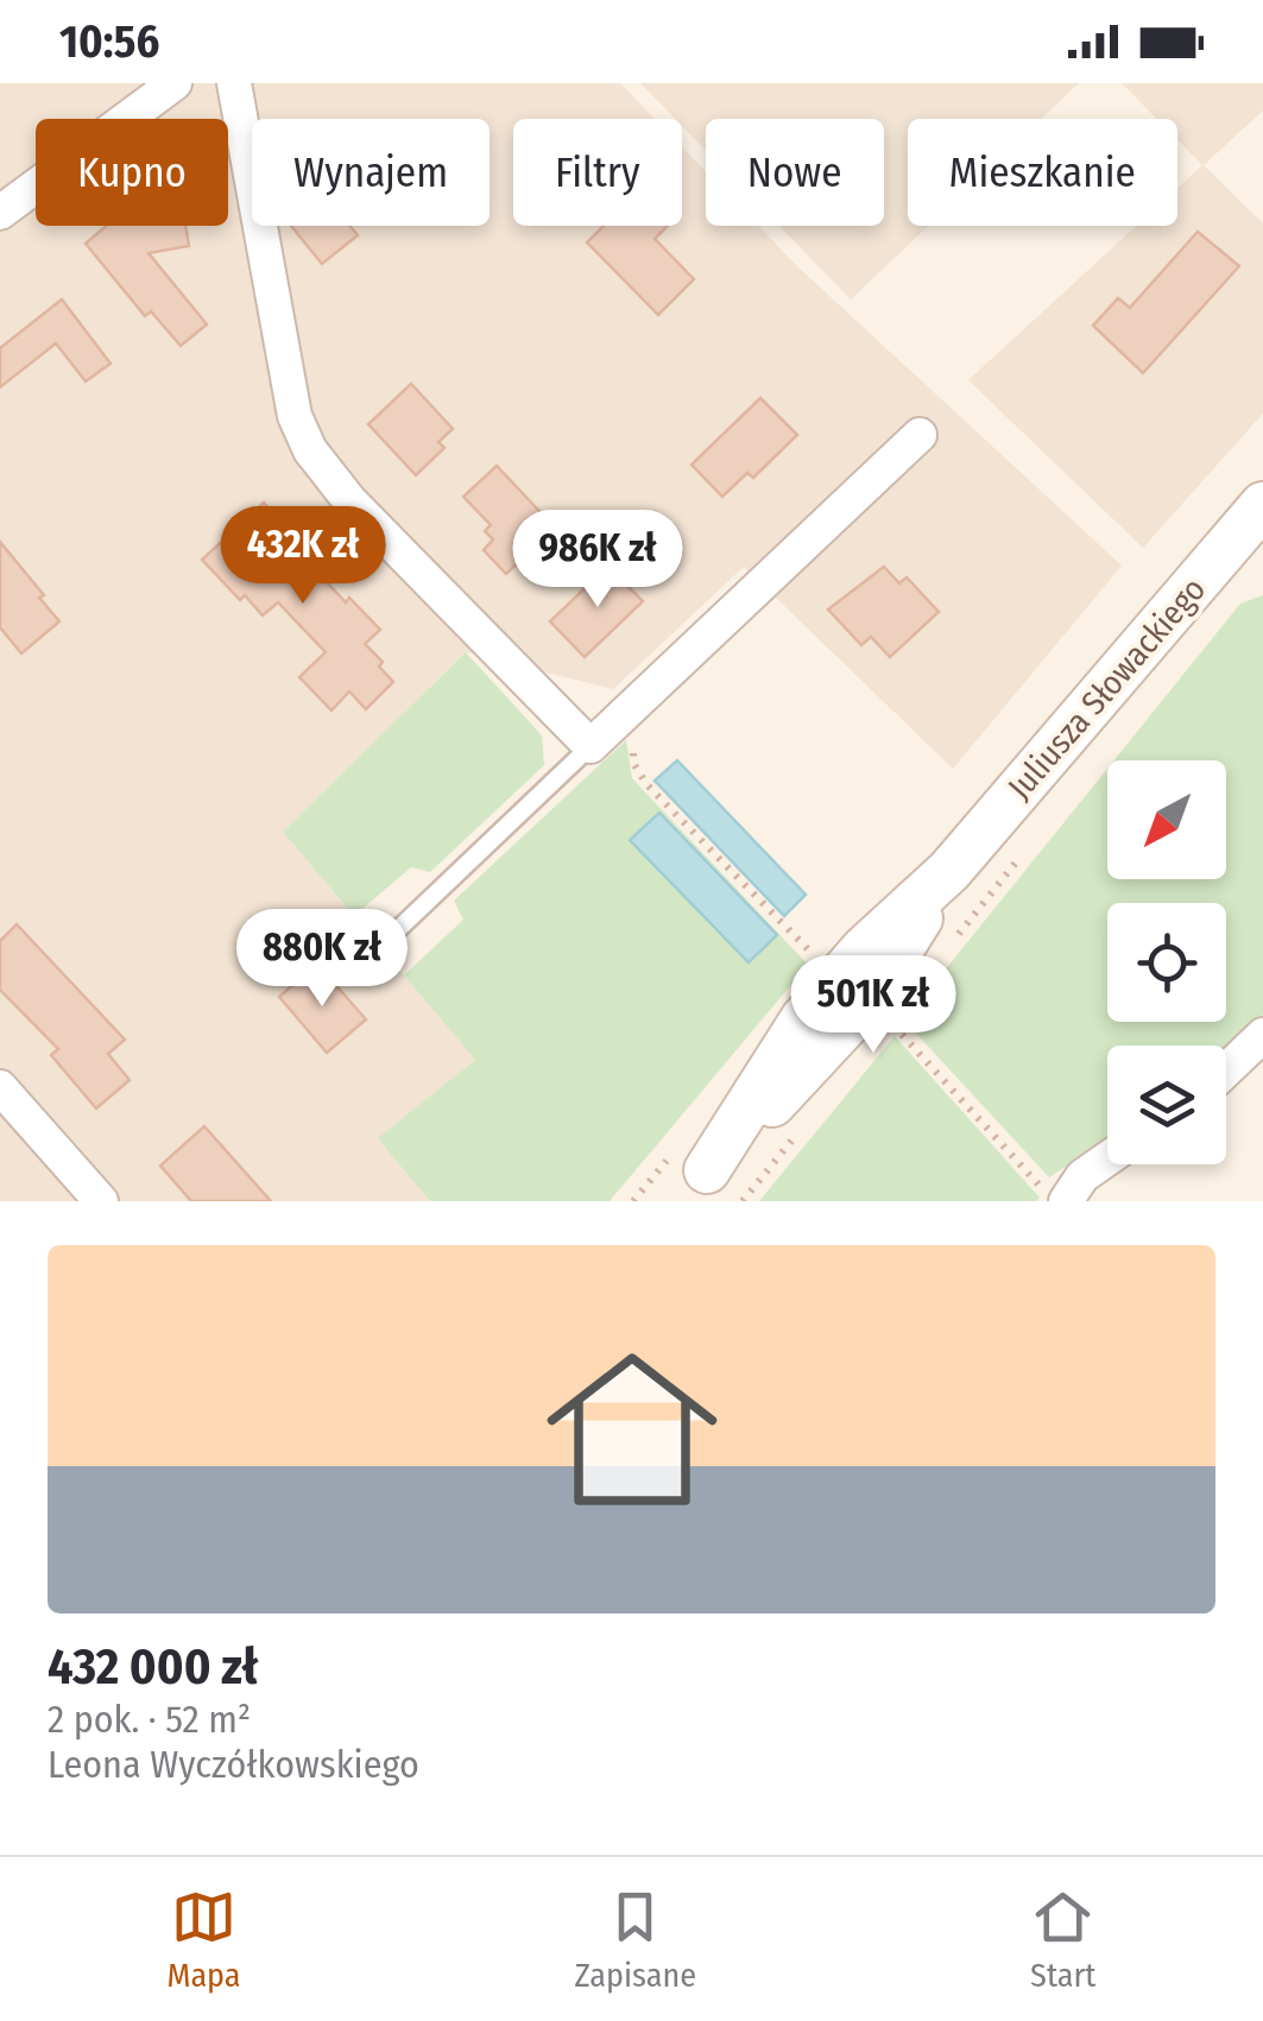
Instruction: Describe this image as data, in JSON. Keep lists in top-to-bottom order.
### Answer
{
  "streets": {
    "street": ["Juliusza Słowackiego"]
  },
  "north": "bottom left",
  "page": {
    "status": "10:56",
    "chip": [
      "Kupno",
      "Wynajem",
      "Filtry",
      "Nowe",
      "Mieszkanie"
    ],
    "price": [
      "432K zł",
      "986K zł",
      "880K zł",
      "501K zł"
    ],
    "list": [
      {
        "name": "432 000 zł",
        "note": "2 pok. · 52 m² · Leona Wyczółkowskiego"
      }
    ],
    "tabs": ["Mapa", "Zapisane", "Start"]
  }
}
